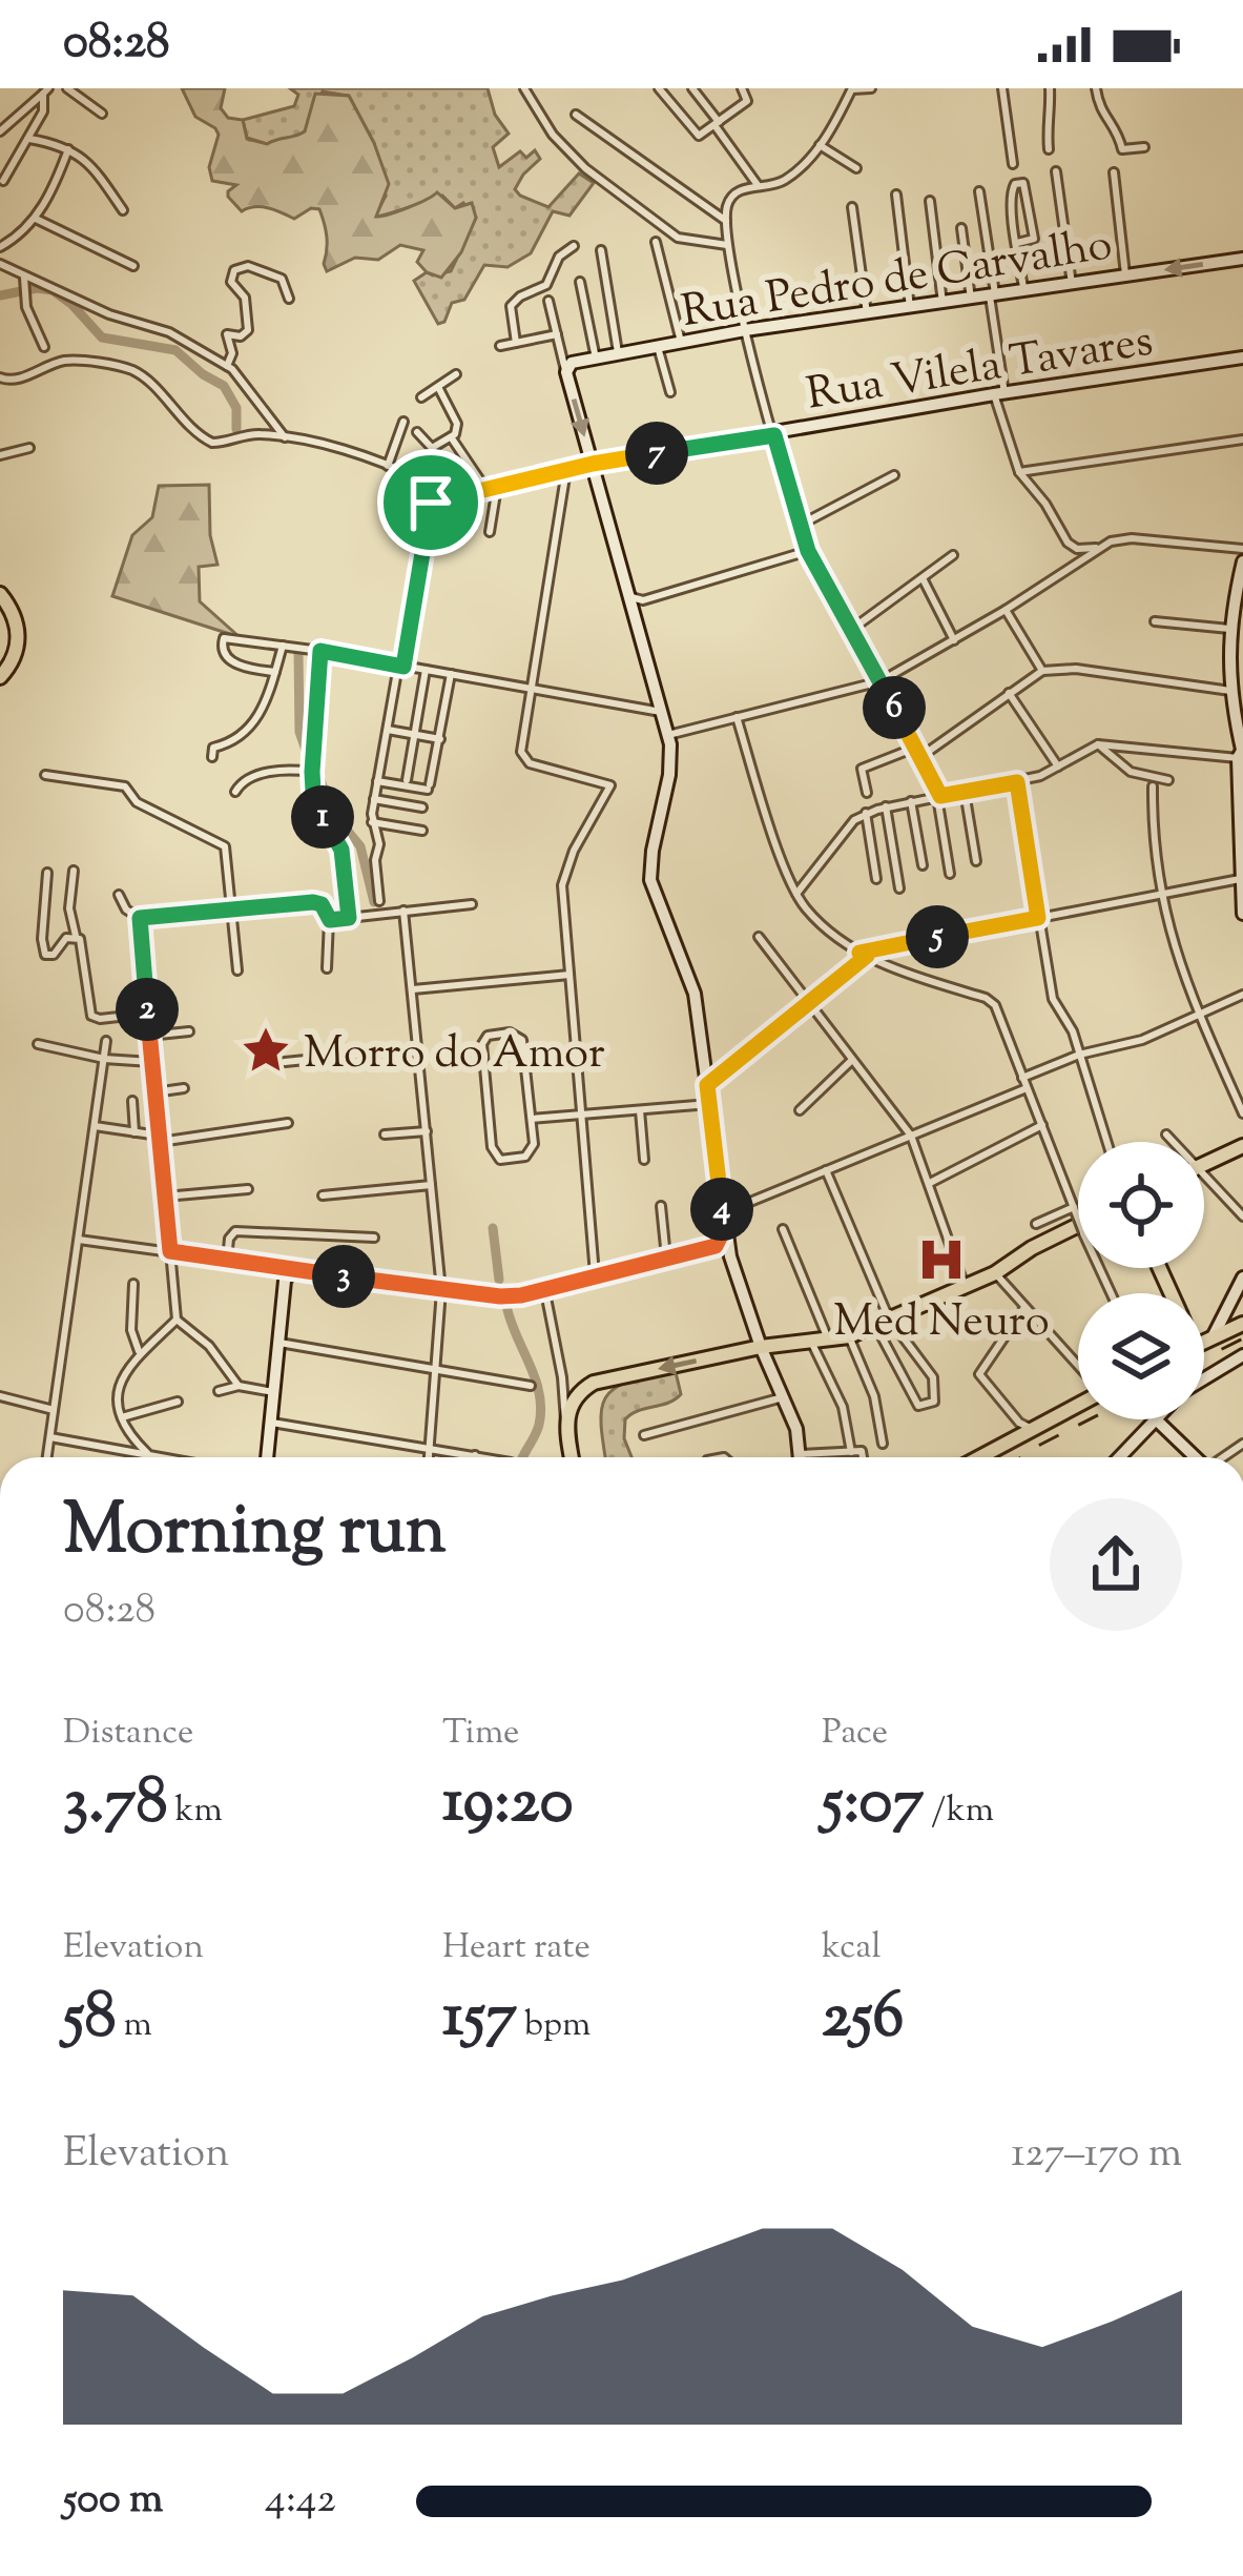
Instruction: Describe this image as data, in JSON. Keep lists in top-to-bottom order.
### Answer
{
  "streets": {
    "street": ["Rua Pedro de Carvalho", "Rua Vilela Tavares"]
  },
  "places": {
    "place": ["Morro do Amor"],
    "hospital": ["Med Neuro"]
  },
  "page": {
    "status": "08:28",
    "pins": [
      "7",
      "6",
      "1",
      "5",
      "2",
      "4",
      "3"
    ],
    "heading": ["Morning run", "08:28"],
    "stats": [
      ["Distance", "3.78 km"],
      ["Time", "19:20"],
      ["Pace", "5:07 /km"],
      ["Elevation", "58 m"],
      ["Heart rate", "157 bpm"],
      ["kcal", "256"]
    ],
    "chart": ["Elevation", "127–170 m"],
    "list": [
      {
        "name": "500 m",
        "note": "4:42"
      }
    ]
  }
}
